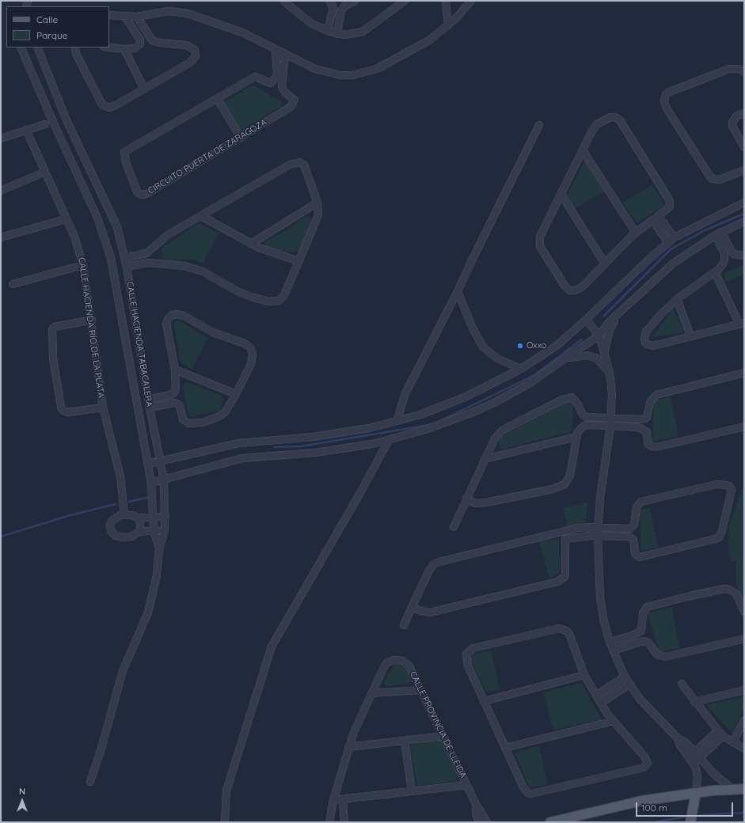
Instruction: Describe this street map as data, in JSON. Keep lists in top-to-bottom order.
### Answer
{
  "streets": {
    "street": [
      "CIRCUITO PUERTA DE ZARAGOZA",
      "CALLE HACIENDA RÍO DE LA PLATA",
      "CALLE HACIENDA TABACALERA",
      "CALLE PROVINCIA DE LLEIDA"
    ]
  },
  "places": ["Oxxo"],
  "legend": ["Calle", "Parque"],
  "scale_bar": "100 m",
  "north": "top"
}
